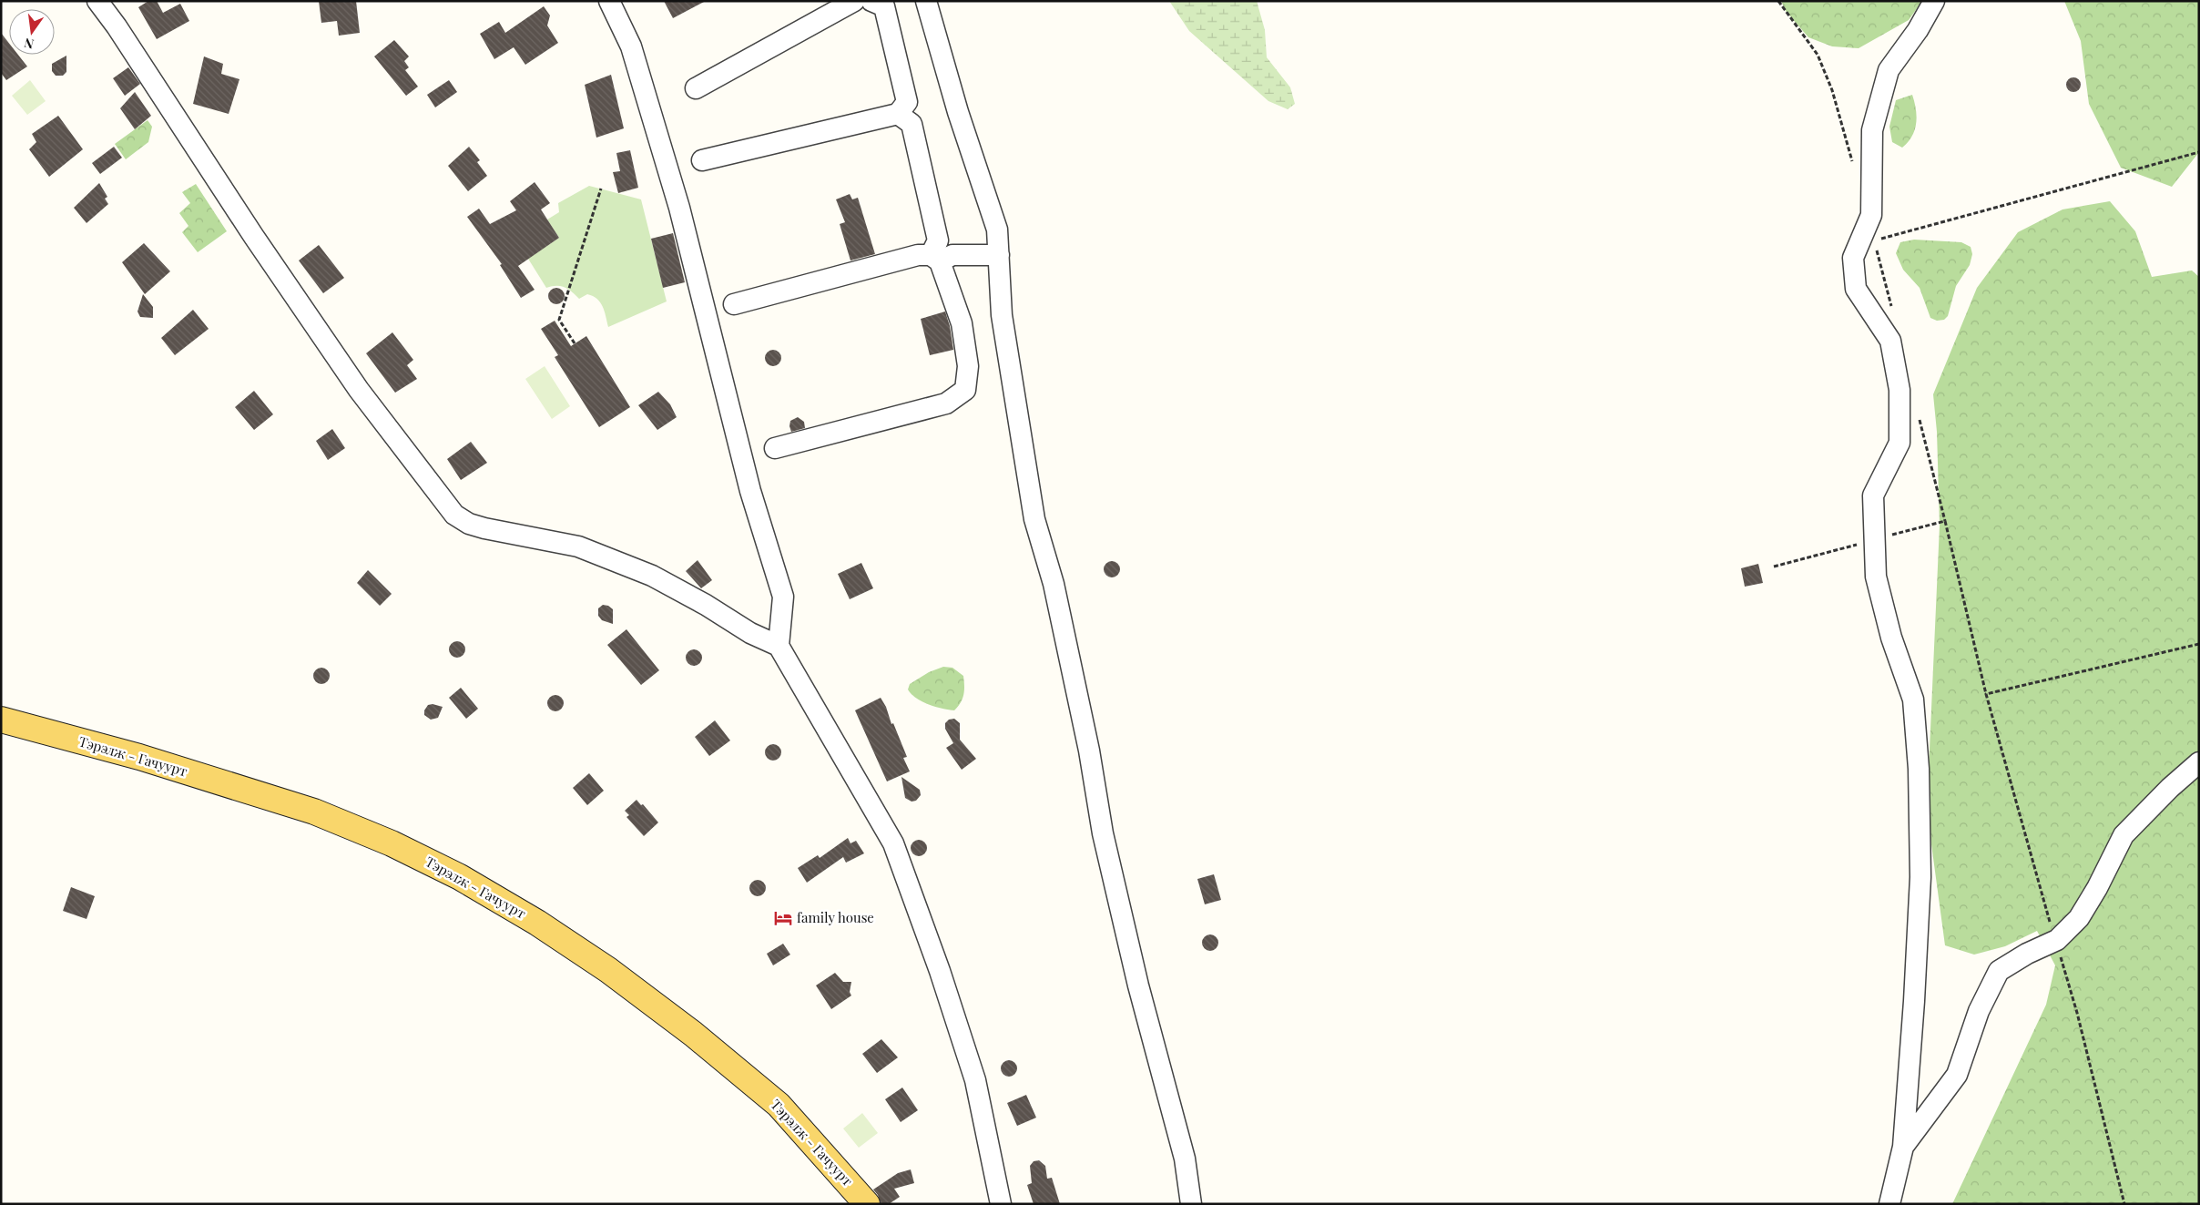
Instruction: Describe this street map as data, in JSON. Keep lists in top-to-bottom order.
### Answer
{
  "streets": {
    "main road": ["Тэрэлж - Гачуурт"]
  },
  "places": {
    "hotel": ["family house"]
  },
  "north": "bottom"
}
